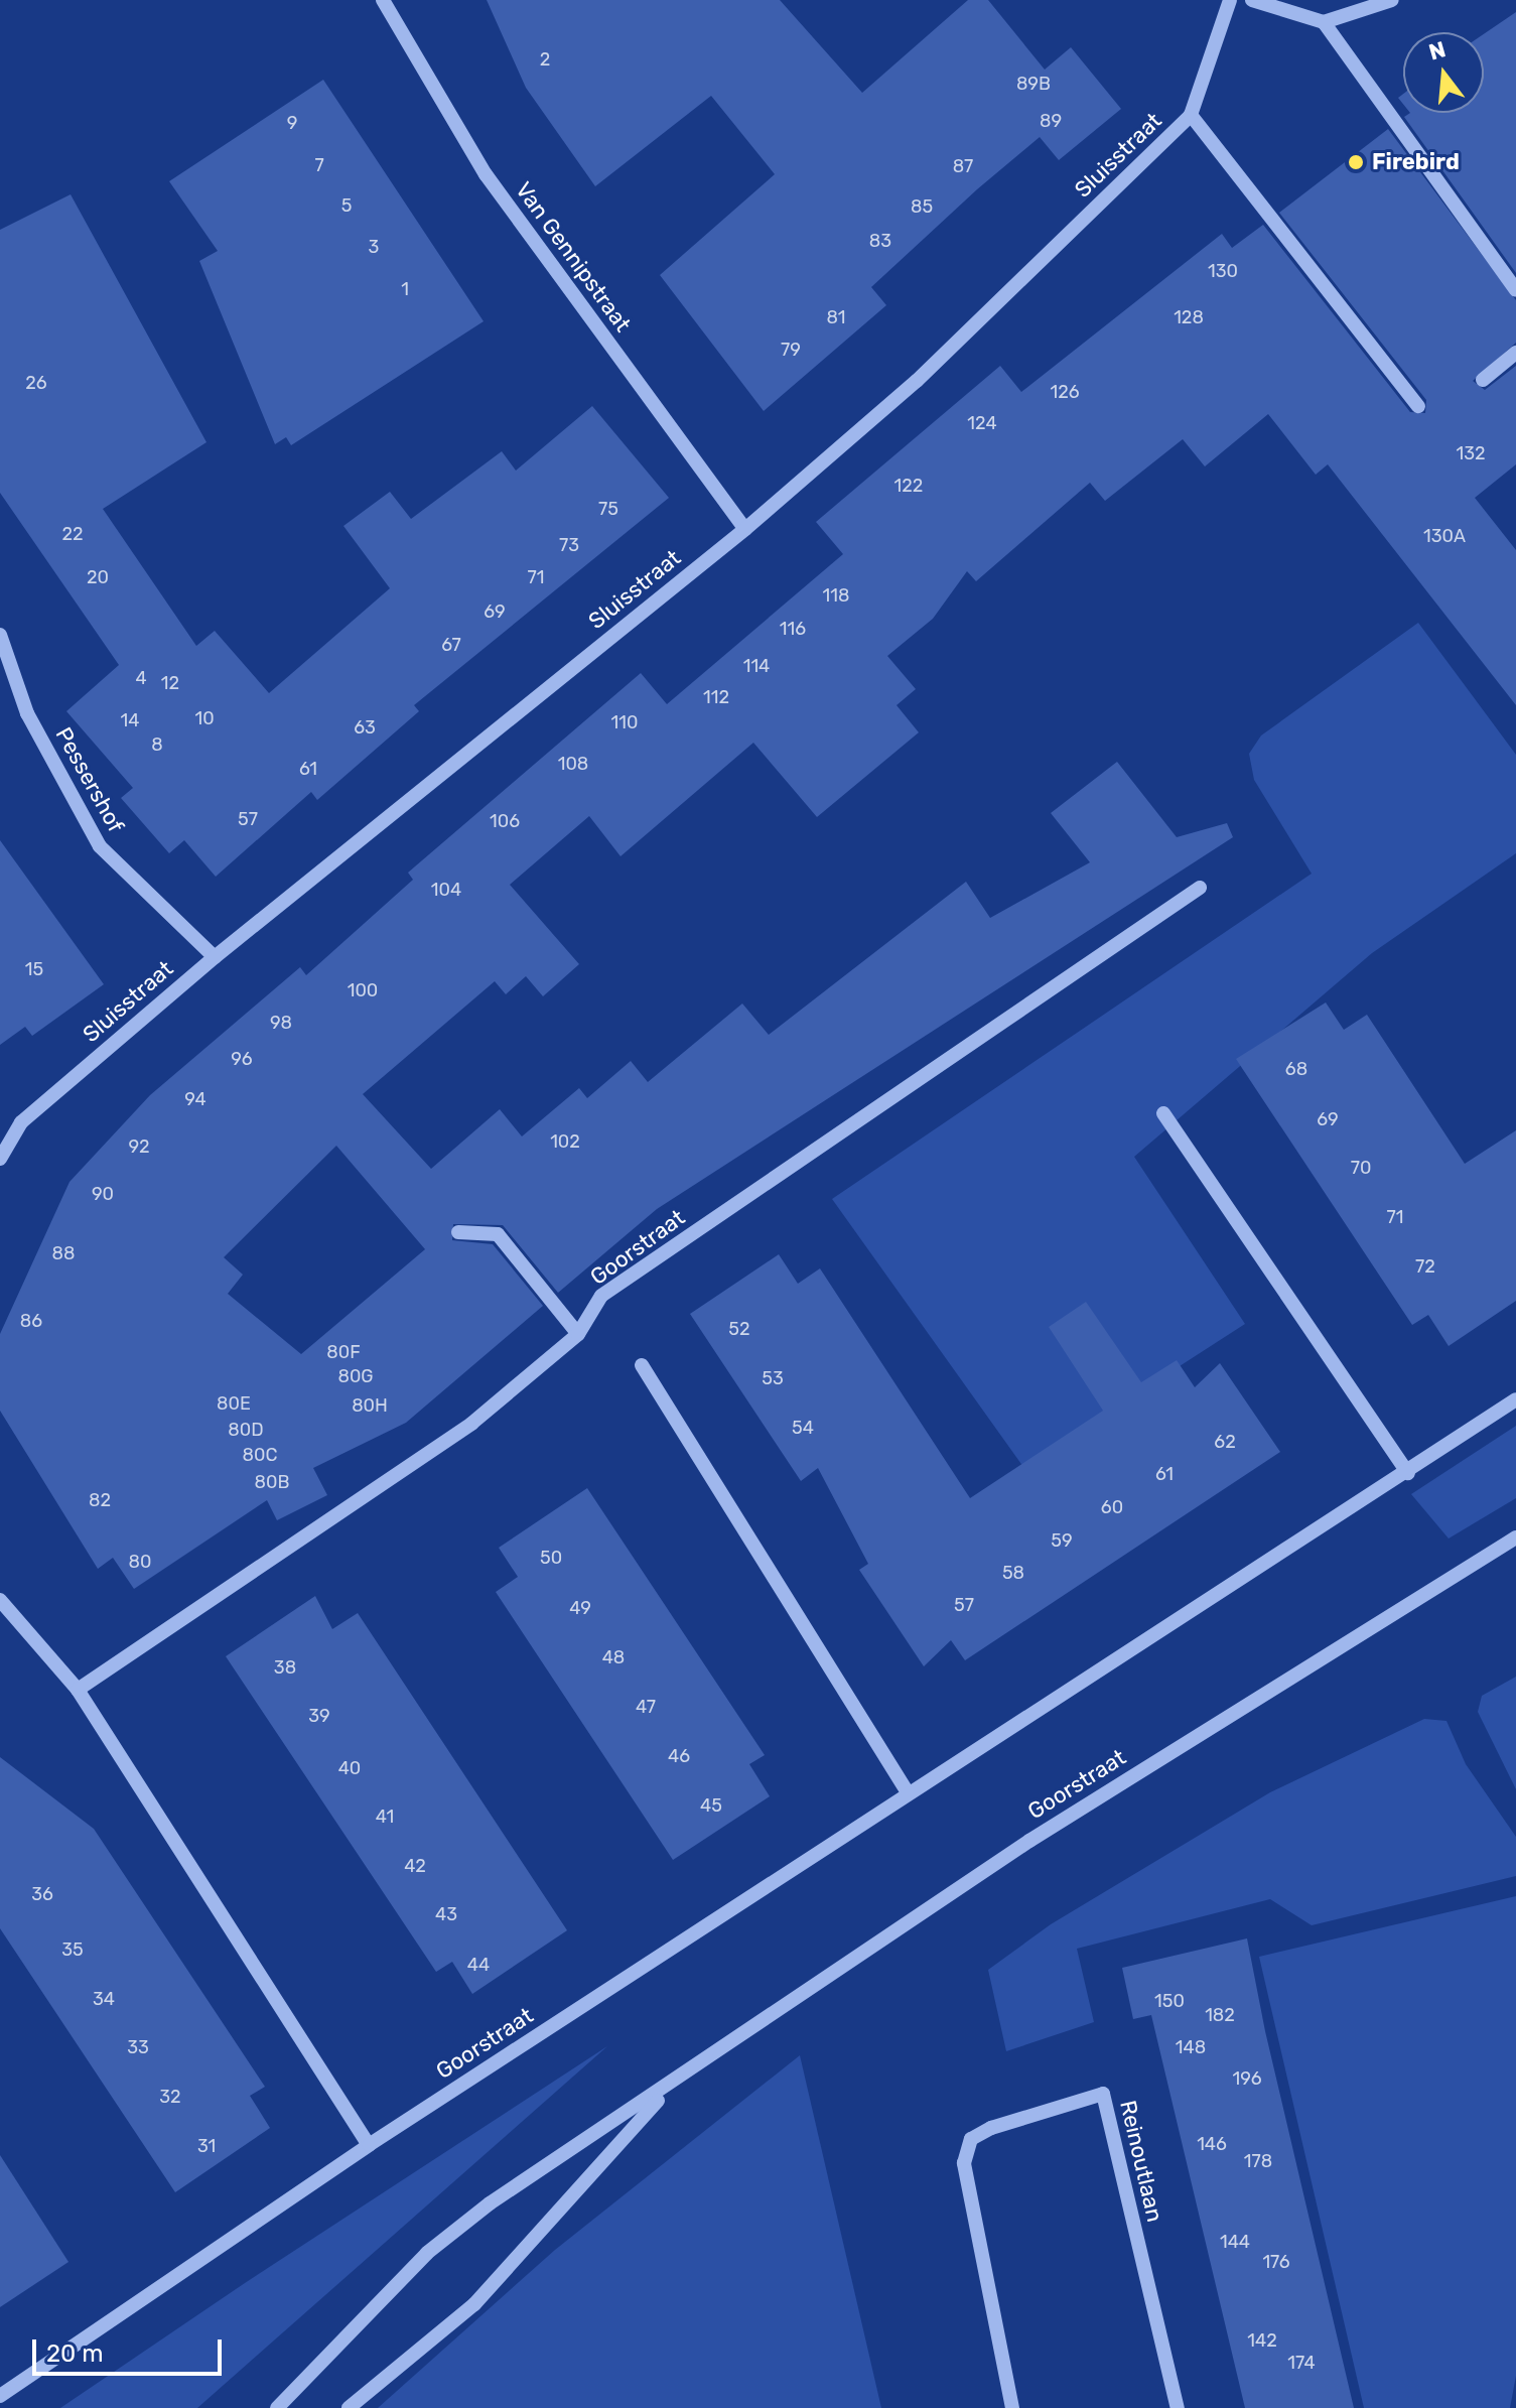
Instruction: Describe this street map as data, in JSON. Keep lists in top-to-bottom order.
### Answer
{
  "streets": {
    "street": [
      "Sluisstraat",
      "Van Gennipstraat",
      "Pessershof",
      "Goorstraat",
      "Reinoutlaan"
    ]
  },
  "crossings": [
    ["Sluisstraat", "Van Gennipstraat"],
    ["Sluisstraat", "Pessershof"]
  ],
  "places": ["Firebird"],
  "house_numbers": [
    "2",
    "89B",
    "89",
    "9",
    "7",
    "87",
    "5",
    "85",
    "83",
    "3",
    "130",
    "1",
    "81",
    "128",
    "79",
    "26",
    "126",
    "124",
    "132",
    "122",
    "75",
    "22",
    "130A",
    "73",
    "20",
    "71",
    "118",
    "69",
    "116",
    "67",
    "114",
    "4",
    "12",
    "112",
    "10",
    "14",
    "110",
    "63",
    "8",
    "108",
    "61",
    "57",
    "106",
    "104",
    "15",
    "100",
    "98",
    "96",
    "68",
    "94",
    "69",
    "102",
    "92",
    "70",
    "90",
    "71",
    "88",
    "72",
    "86",
    "52",
    "80F",
    "80G",
    "53",
    "80E",
    "80H",
    "54",
    "80D",
    "62",
    "80C",
    "61",
    "80B",
    "82",
    "60",
    "59",
    "50",
    "80",
    "58",
    "57",
    "49",
    "48",
    "38",
    "47",
    "39",
    "46",
    "40",
    "45",
    "41",
    "42",
    "36",
    "43",
    "35",
    "44",
    "34",
    "150",
    "182",
    "33",
    "148",
    "196",
    "32",
    "146",
    "31",
    "178",
    "144",
    "176",
    "142",
    "174"
  ],
  "scale_bar": "20 m",
  "north": "top"
}
